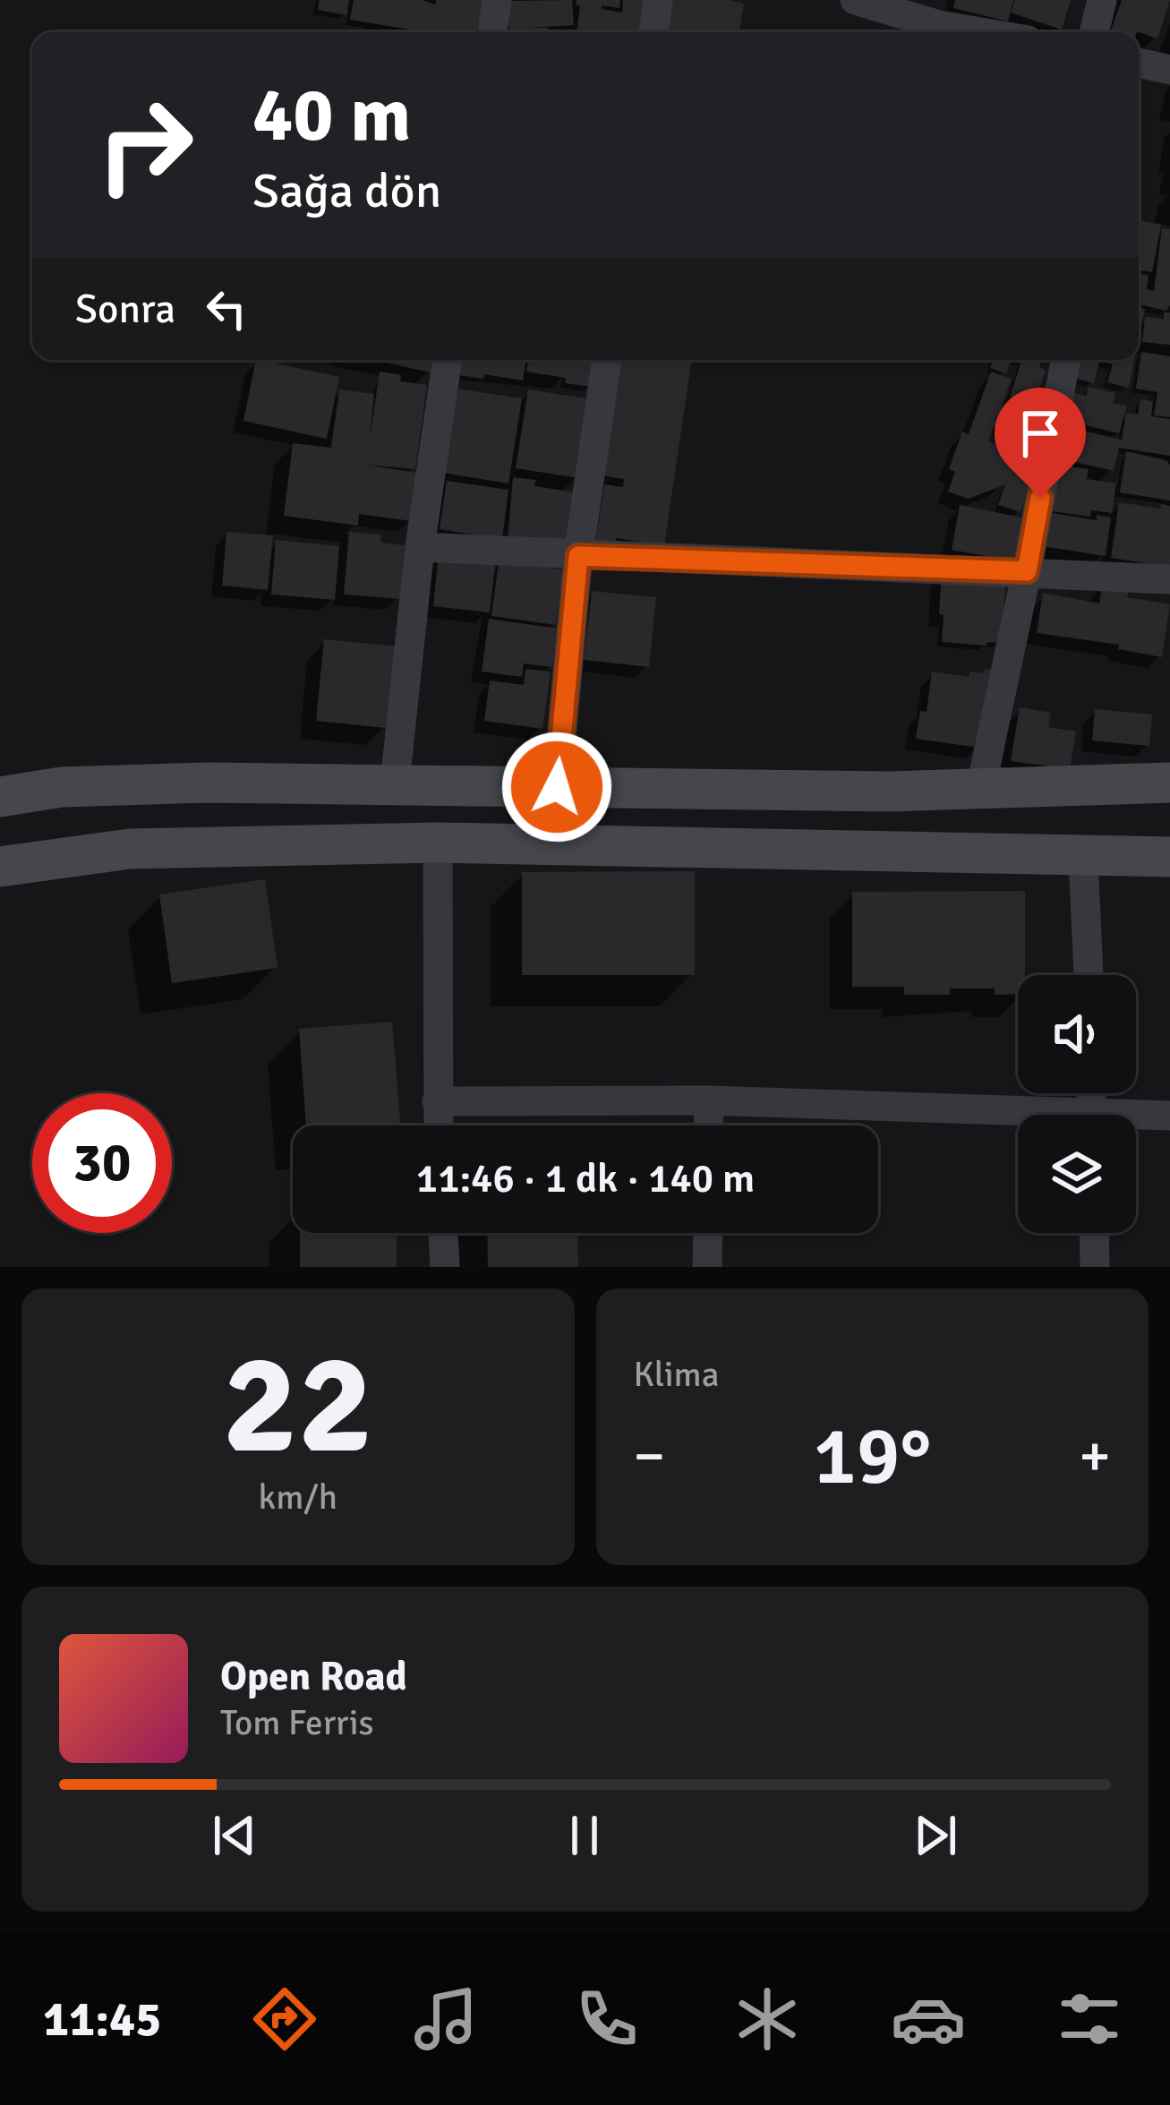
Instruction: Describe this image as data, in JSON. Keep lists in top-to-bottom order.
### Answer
{
  "page": {
    "turn": ["40 m", "Sağa dön"],
    "then": "Sonra",
    "limit": "30",
    "trip": "11:46 · 1 dk · 140 m",
    "tile": [
      ["22", "km/h"],
      "Klima"
    ],
    "heat": ["−", "19°", "+"],
    "song": ["Open Road", "Tom Ferris"],
    "tabs": "11:45"
  }
}
